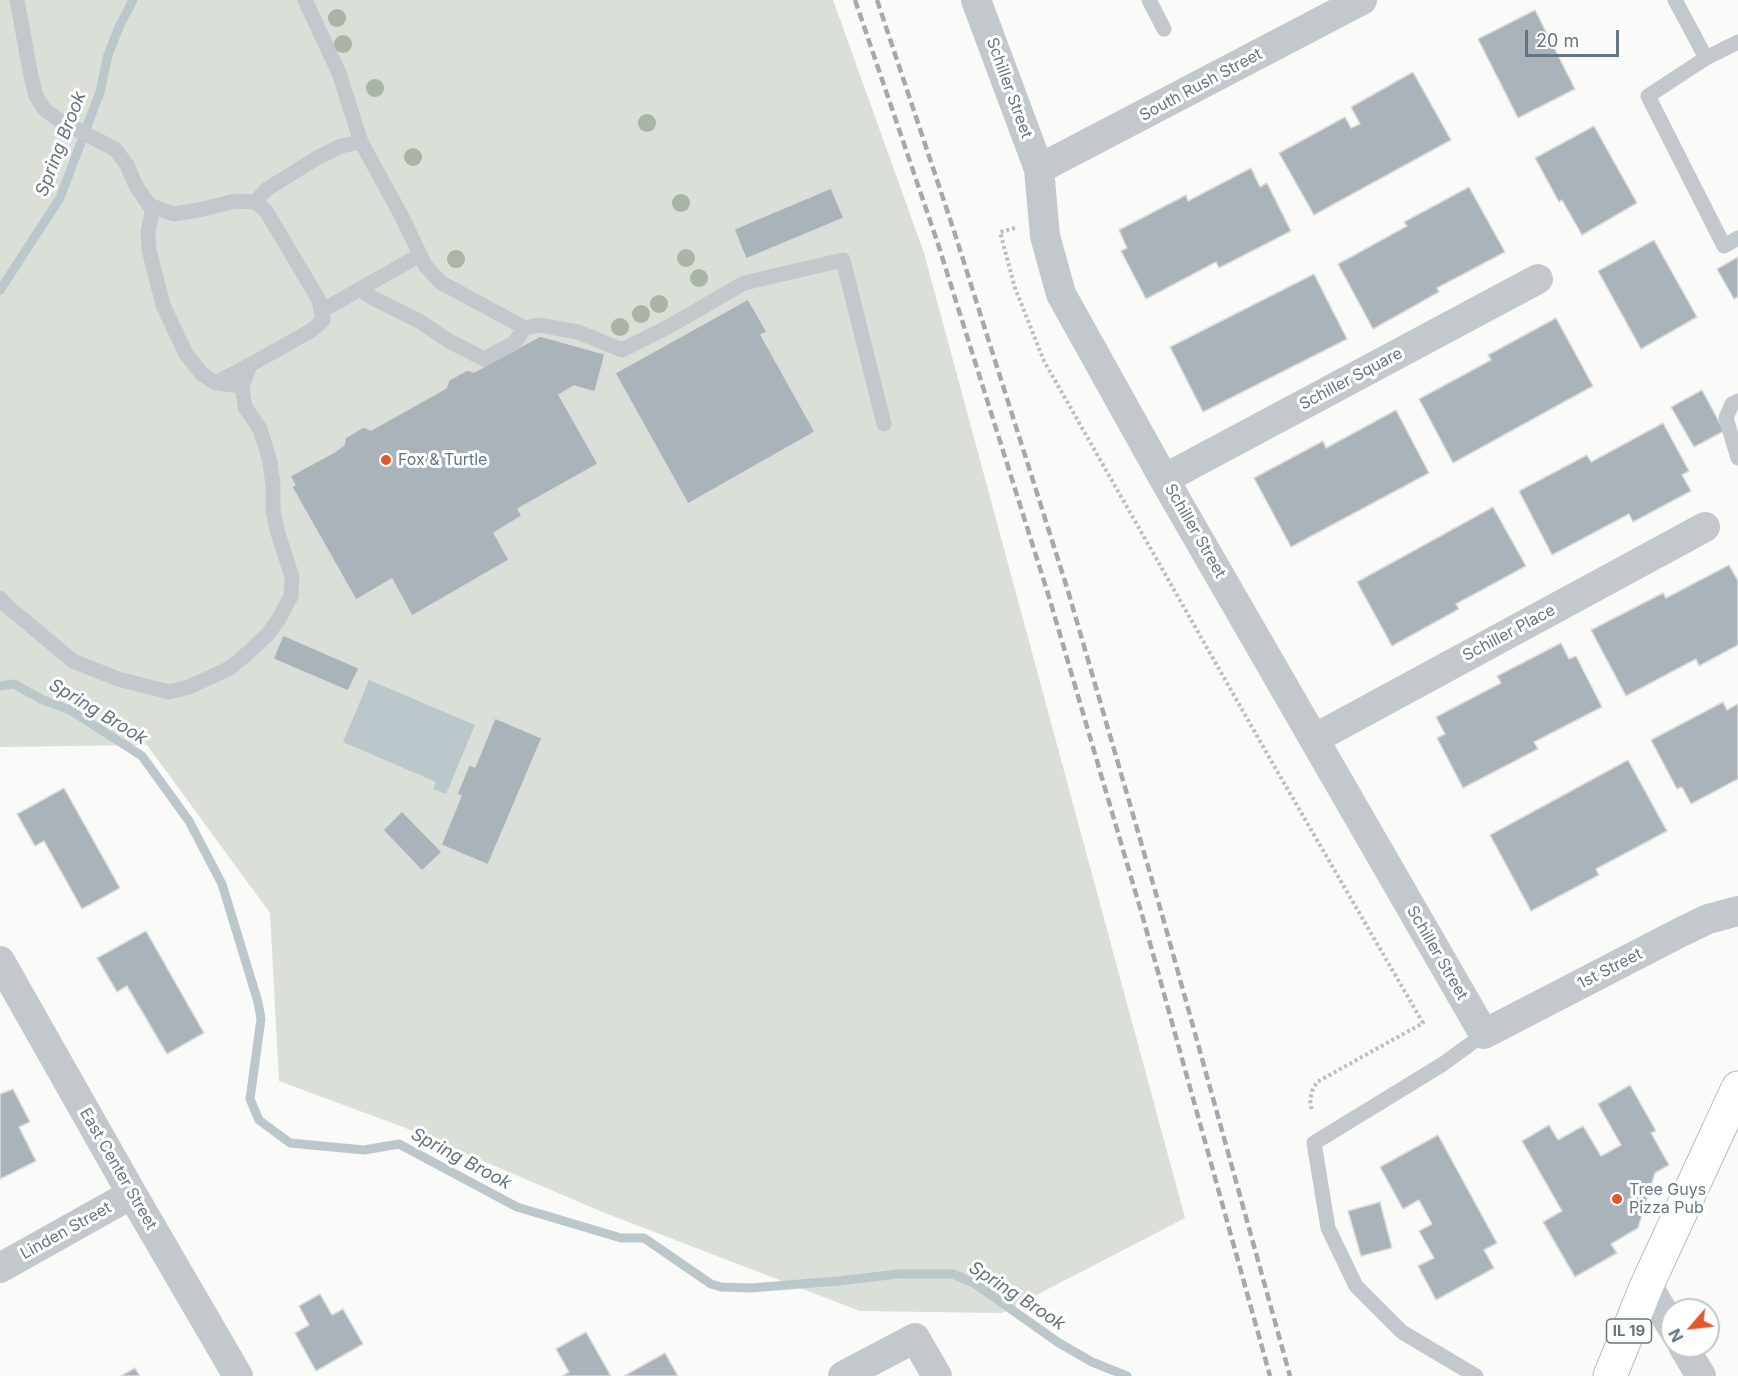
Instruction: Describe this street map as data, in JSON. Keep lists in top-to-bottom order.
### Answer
{
  "streets": {
    "main road": ["IL 19"],
    "street": [
      "South Rush Street",
      "Schiller Street",
      "Schiller Square",
      "Schiller Place",
      "1st Street",
      "East Center Street",
      "Linden Street"
    ]
  },
  "crossings": [
    ["South Rush Street", "Schiller Street"],
    ["Schiller Street", "Schiller Square"],
    ["Schiller Street", "Schiller Place"],
    ["Schiller Street", "1st Street"],
    ["East Center Street", "Linden Street"]
  ],
  "water": ["Spring Brook"],
  "places": ["Fox & Turtle", "Tree Guys Pizza Pub"],
  "scale_bar": "20 m",
  "north": "bottom left"
}
